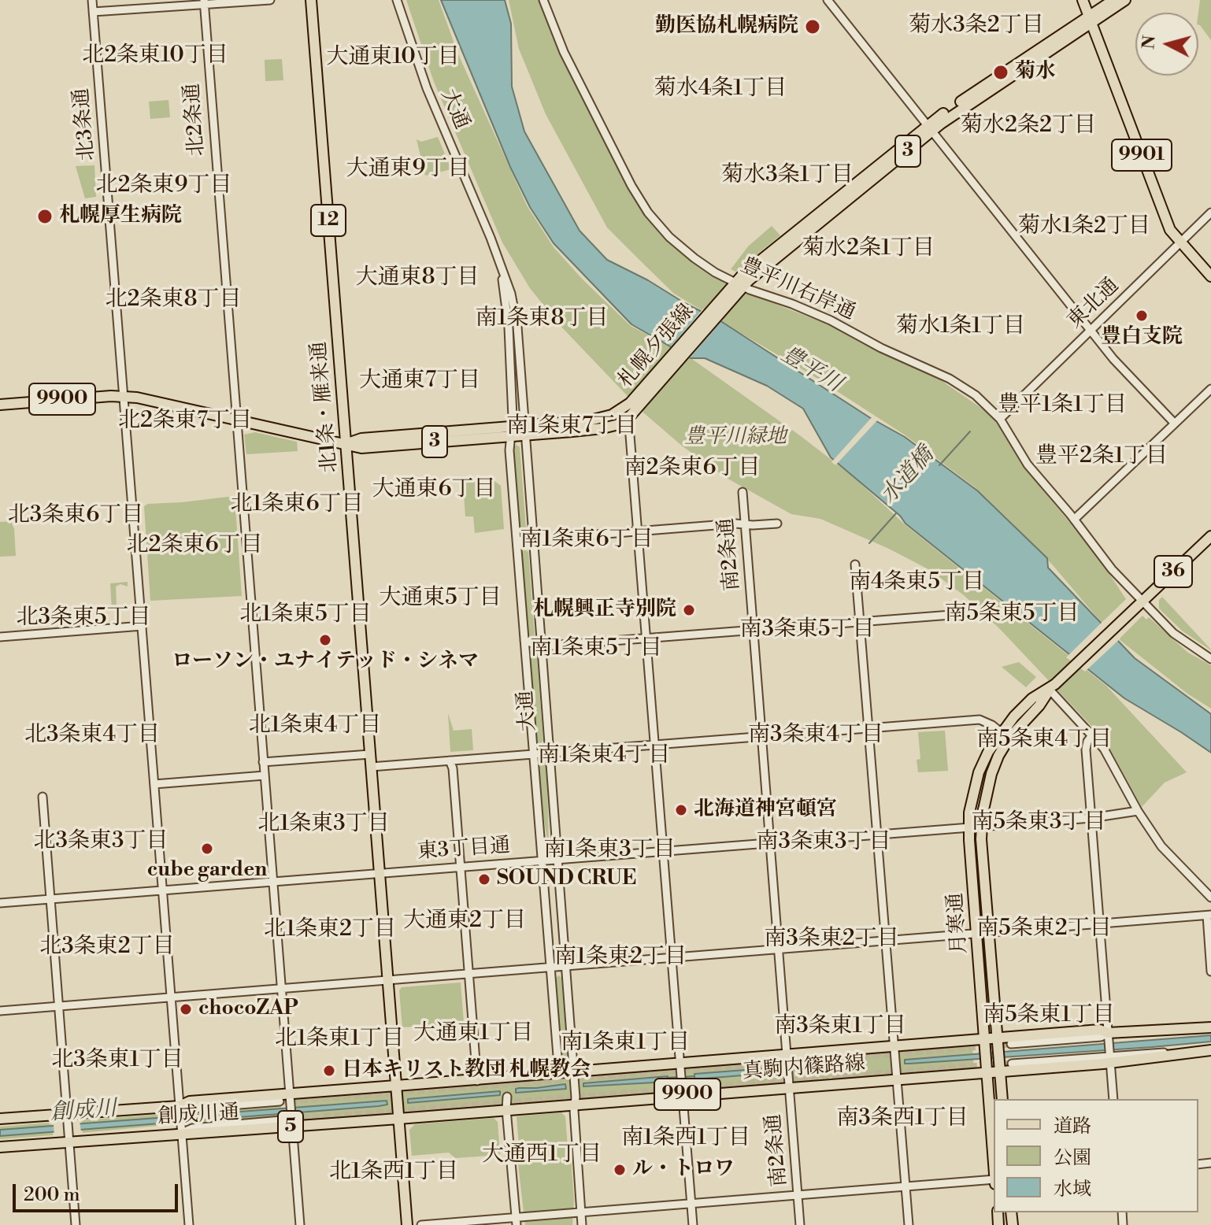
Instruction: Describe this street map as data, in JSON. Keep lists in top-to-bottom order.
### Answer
{
  "streets": {
    "main road": [
      "3",
      "9901",
      "12",
      "札幌夕張線",
      "9900",
      "北1条・雁来通",
      "36",
      "月寒通",
      "真駒内篠路線",
      "創成川通",
      "5"
    ],
    "street": [
      "大通",
      "北2条通",
      "北3条通",
      "豊平川右岸通",
      "東北通",
      "南2条通",
      "東3丁目通"
    ]
  },
  "crossings": [
    ["大通", "札幌夕張線"],
    ["大通", "東3丁目通"],
    ["大通", "真駒内篠路線"],
    ["北2条通", "9900"],
    ["北2条通", "東3丁目通"],
    ["北2条通", "創成川通"],
    ["北3条通", "9900"],
    ["北3条通", "東3丁目通"],
    ["北3条通", "創成川通"],
    ["9901", "東北通"],
    ["9901", "札幌夕張線"],
    ["豊平川右岸通", "東北通"],
    ["豊平川右岸通", "札幌夕張線"],
    ["豊平川右岸通", "月寒通"],
    ["札幌夕張線", "9900"],
    ["札幌夕張線", "北1条・雁来通"],
    ["9900", "北1条・雁来通"],
    ["北1条・雁来通", "東3丁目通"],
    ["北1条・雁来通", "真駒内篠路線"],
    ["北1条・雁来通", "創成川通"],
    ["南2条通", "東3丁目通"],
    ["南2条通", "真駒内篠路線"],
    ["東3丁目通", "月寒通"],
    ["月寒通", "真駒内篠路線"],
    ["真駒内篠路線", "創成川通"]
  ],
  "districts": [
    "菊水3条2丁目",
    "北2条東10丁目",
    "大通東10丁目",
    "菊水4条1丁目",
    "菊水2条2丁目",
    "大通東9丁目",
    "菊水3条1丁目",
    "北2条東9丁目",
    "菊水1条2丁目",
    "菊水2条1丁目",
    "大通東8丁目",
    "北2条東8丁目",
    "南1条東8丁目",
    "菊水1条1丁目",
    "大通東7丁目",
    "豊平1条1丁目",
    "北2条東7丁目",
    "南1条東7丁目",
    "豊平2条1丁目",
    "南2条東6丁目",
    "大通東6丁目",
    "北1条東6丁目",
    "北3条東6丁目",
    "南1条東6丁目",
    "北2条東6丁目",
    "南4条東5丁目",
    "大通東5丁目",
    "南5条東5丁目",
    "北1条東5丁目",
    "北3条東5丁目",
    "南3条東5丁目",
    "南1条東5丁目",
    "北1条東4丁目",
    "北3条東4丁目",
    "南3条東4丁目",
    "南5条東4丁目",
    "南1条東4丁目",
    "南5条東3丁目",
    "北1条東3丁目",
    "北3条東3丁目",
    "南3条東3丁目",
    "南1条東3丁目",
    "大通東2丁目",
    "南5条東2丁目",
    "北1条東2丁目",
    "南3条東2丁目",
    "北3条東2丁目",
    "南1条東2丁目",
    "南5条東1丁目",
    "南3条東1丁目",
    "大通東1丁目",
    "北1条東1丁目",
    "南1条東1丁目",
    "北3条東1丁目",
    "南3条西1丁目",
    "南1条西1丁目",
    "大通西1丁目",
    "北1条西1丁目"
  ],
  "water": ["豊平川", "水道橋", "創成川"],
  "parks": ["豊平川緑地"],
  "places": [
    "勤医協札幌病院",
    "菊水",
    "札幌厚生病院",
    "豊白支院",
    "札幌興正寺別院",
    "ローソン・ユナイテッド・シネマ",
    "北海道神宮頓宮",
    "cube garden",
    "SOUND CRUE",
    "chocoZAP",
    "日本キリスト教団 札幌教会",
    "ル・トロワ"
  ],
  "legend": ["道路", "公園", "水域"],
  "scale_bar": "200 m",
  "north": "left"
}
